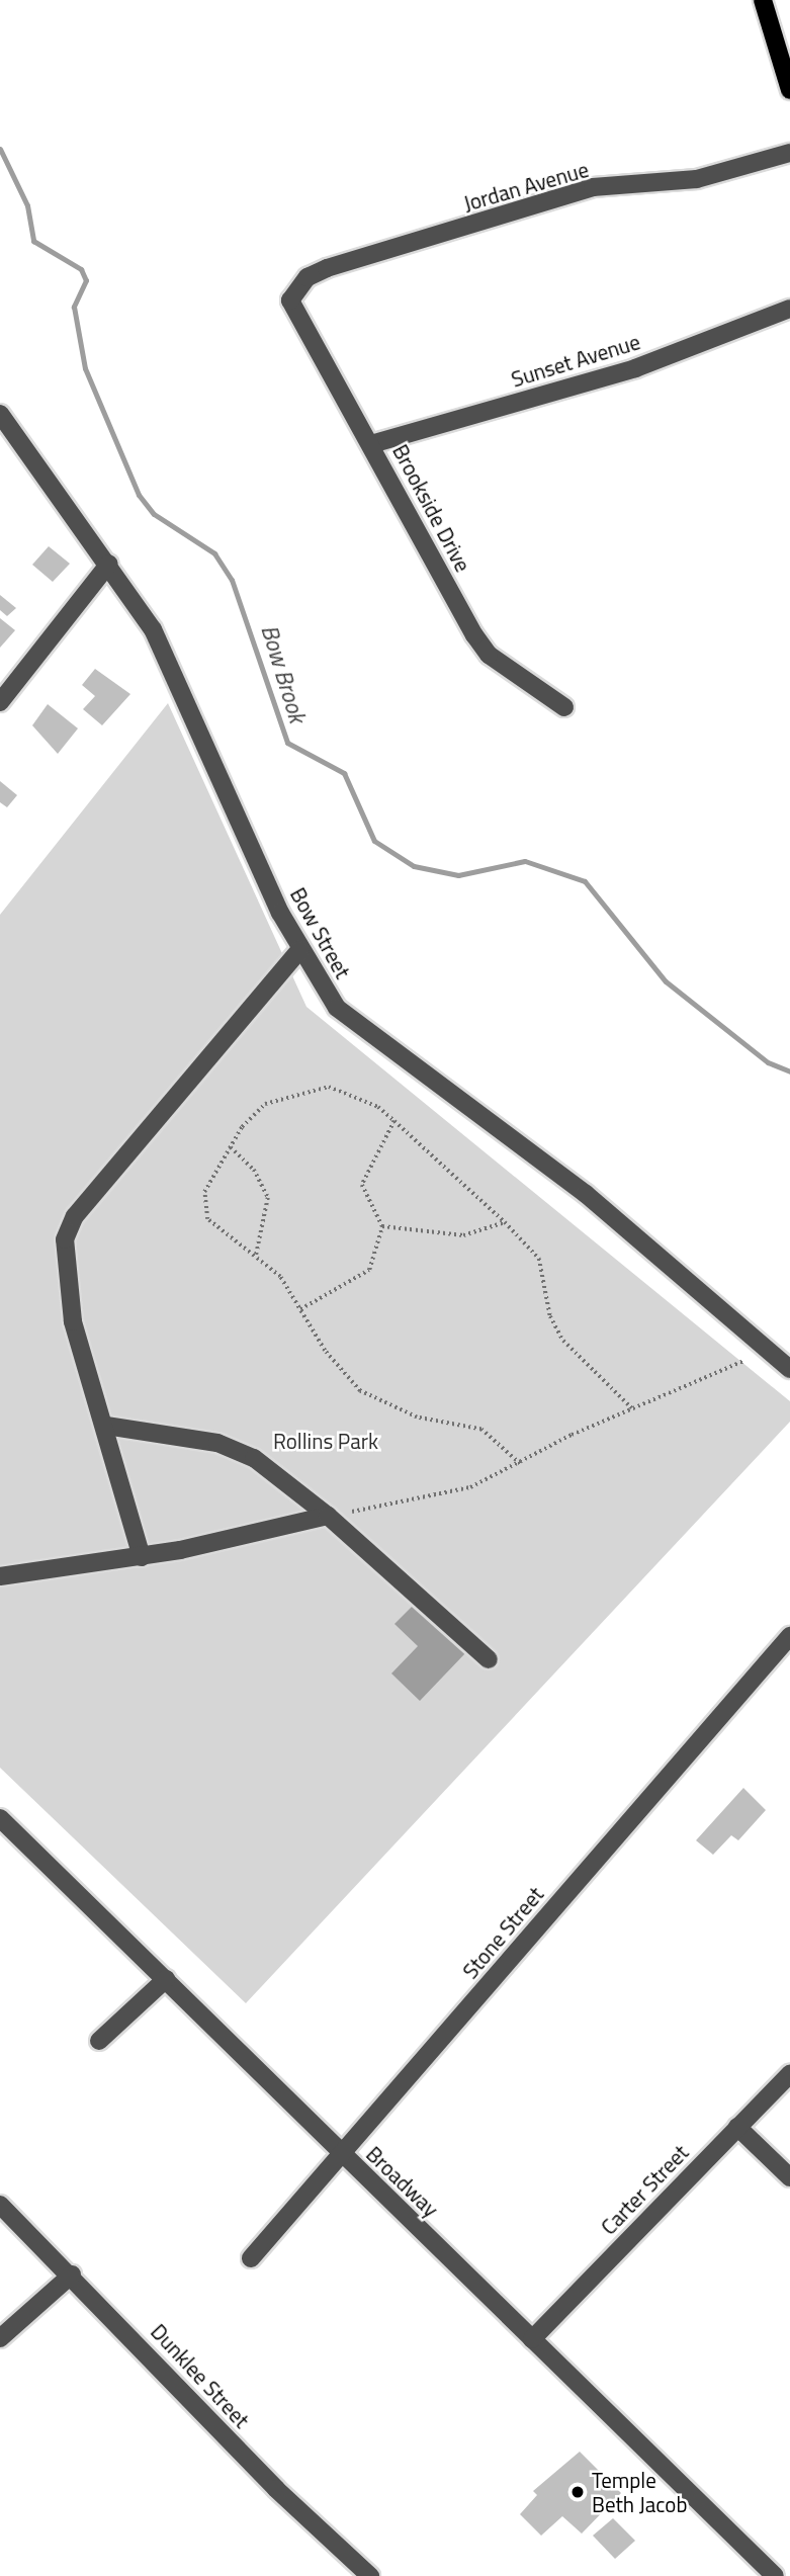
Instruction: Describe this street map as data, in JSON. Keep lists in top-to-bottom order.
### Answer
{
  "streets": {
    "street": [
      "Jordan Avenue",
      "Sunset Avenue",
      "Brookside Drive",
      "Bow Street",
      "Stone Street",
      "Broadway",
      "Carter Street",
      "Dunklee Street"
    ]
  },
  "crossings": [
    ["Jordan Avenue", "Brookside Drive"],
    ["Sunset Avenue", "Brookside Drive"],
    ["Stone Street", "Broadway"],
    ["Broadway", "Carter Street"]
  ],
  "water": ["Bow Brook"],
  "parks": ["Rollins Park"],
  "places": ["Temple Beth Jacob"]
}
